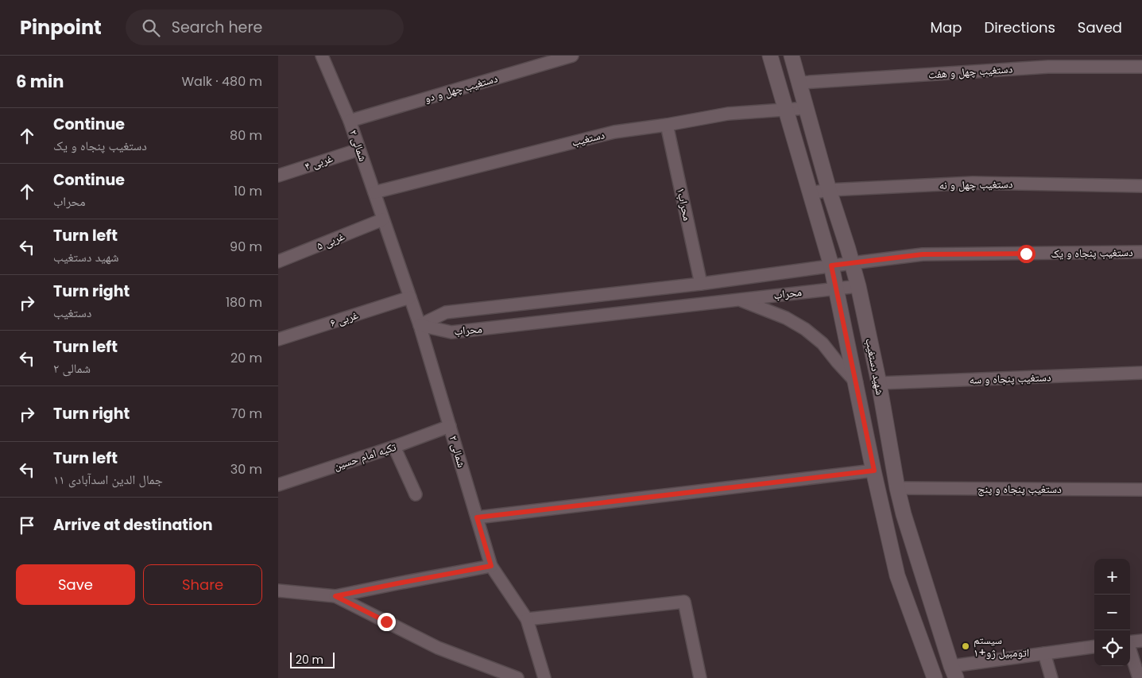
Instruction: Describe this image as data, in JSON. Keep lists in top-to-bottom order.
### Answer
{
  "streets": {
    "street": [
      "دستغیب چهل و هفت",
      "دستغیب چهل و دو",
      "دستغیب",
      "۲ شمالی",
      "غربی ۴",
      "دستغیب چهل و نه",
      "محراب۱",
      "غربی ۵",
      "دستغیب پنجاه و یک",
      "محراب",
      "غربی ۶",
      "شهید دستغیب",
      "دستغیب پنجاه و سه",
      "تکیه امام حسین",
      "دستغیب پنجاه و پنج"
    ]
  },
  "crossings": [
    ["دستغیب چهل و هفت", "شهید دستغیب"],
    ["دستغیب چهل و دو", "۲ شمالی"],
    ["دستغیب", "۲ شمالی"],
    ["دستغیب", "محراب۱"],
    ["دستغیب", "شهید دستغیب"],
    ["۲ شمالی", "غربی ۴"],
    ["۲ شمالی", "غربی ۵"],
    ["۲ شمالی", "محراب"],
    ["۲ شمالی", "غربی ۶"],
    ["۲ شمالی", "تکیه امام حسین"],
    ["دستغیب چهل و نه", "شهید دستغیب"],
    ["محراب۱", "محراب"],
    ["دستغیب پنجاه و یک", "محراب"],
    ["دستغیب پنجاه و یک", "شهید دستغیب"],
    ["محراب", "شهید دستغیب"],
    ["شهید دستغیب", "دستغیب پنجاه و سه"],
    ["شهید دستغیب", "دستغیب پنجاه و پنج"]
  ],
  "places": ["سیستم اتومبیل ژو+۱"],
  "scale_bar": "20 m",
  "page": {
    "header": "Pinpoint",
    "search": "Search here",
    "nav": ["Map", "Directions", "Saved"],
    "heading": ["6 min", "Walk · 480 m"],
    "list": [
      ["Continue", "دستغیب پنجاه و یک", "80 m"],
      ["Continue", "محراب", "10 m"],
      ["Turn left", "شهید دستغیب", "90 m"],
      ["Turn right", "دستغیب", "180 m"],
      ["Turn left", "۲ شمالی", "20 m"],
      ["Turn right", "70 m"],
      ["Turn left", "جمال الدین اسدآبادی ۱۱", "30 m"],
      "Arrive at destination"
    ],
    "buttons": ["Save", "Share"],
    "map_buttons": ["+", "−"],
    "scale": "20 m"
  }
}
